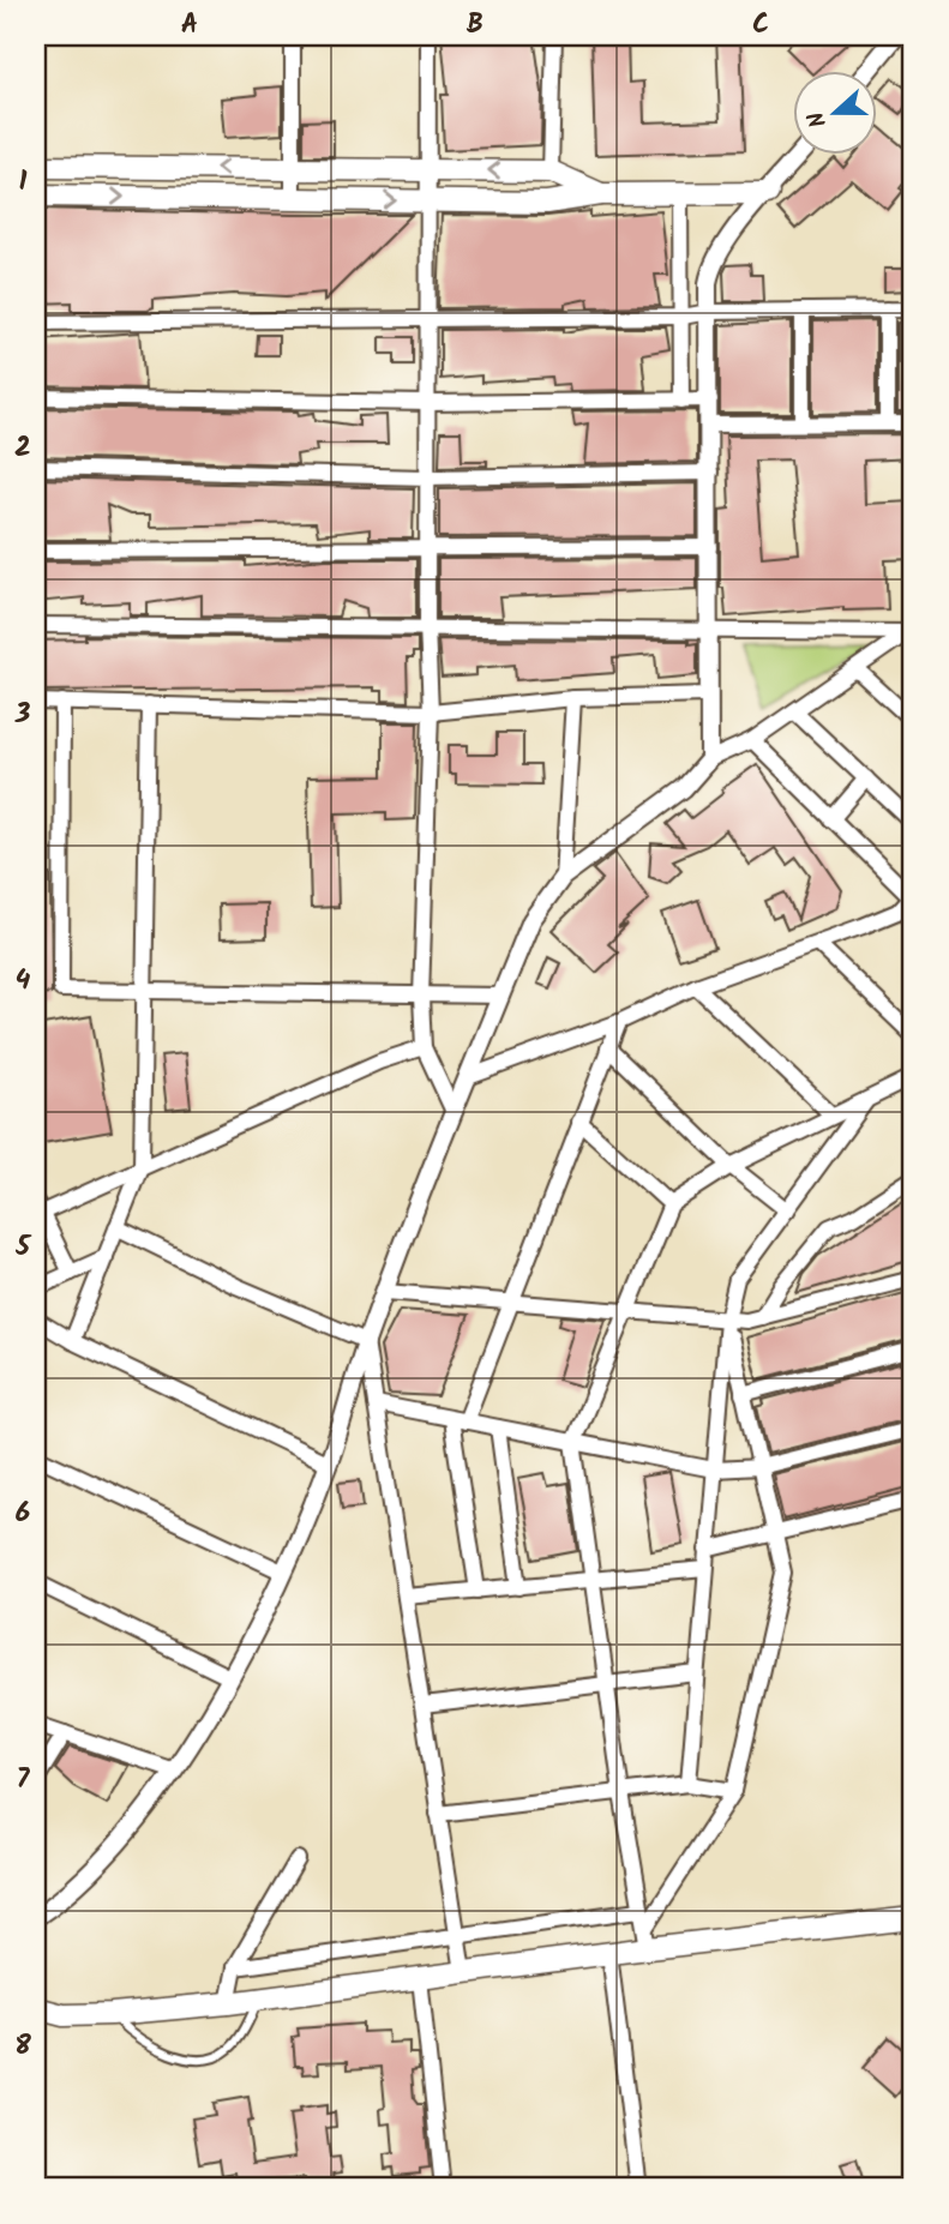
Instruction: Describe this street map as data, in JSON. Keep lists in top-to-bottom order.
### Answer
{
  "north": "left",
  "grid": {
    "columns": ["A", "B", "C"],
    "rows": [
      "1",
      "2",
      "3",
      "4",
      "5",
      "6",
      "7",
      "8"
    ]
  }
}
